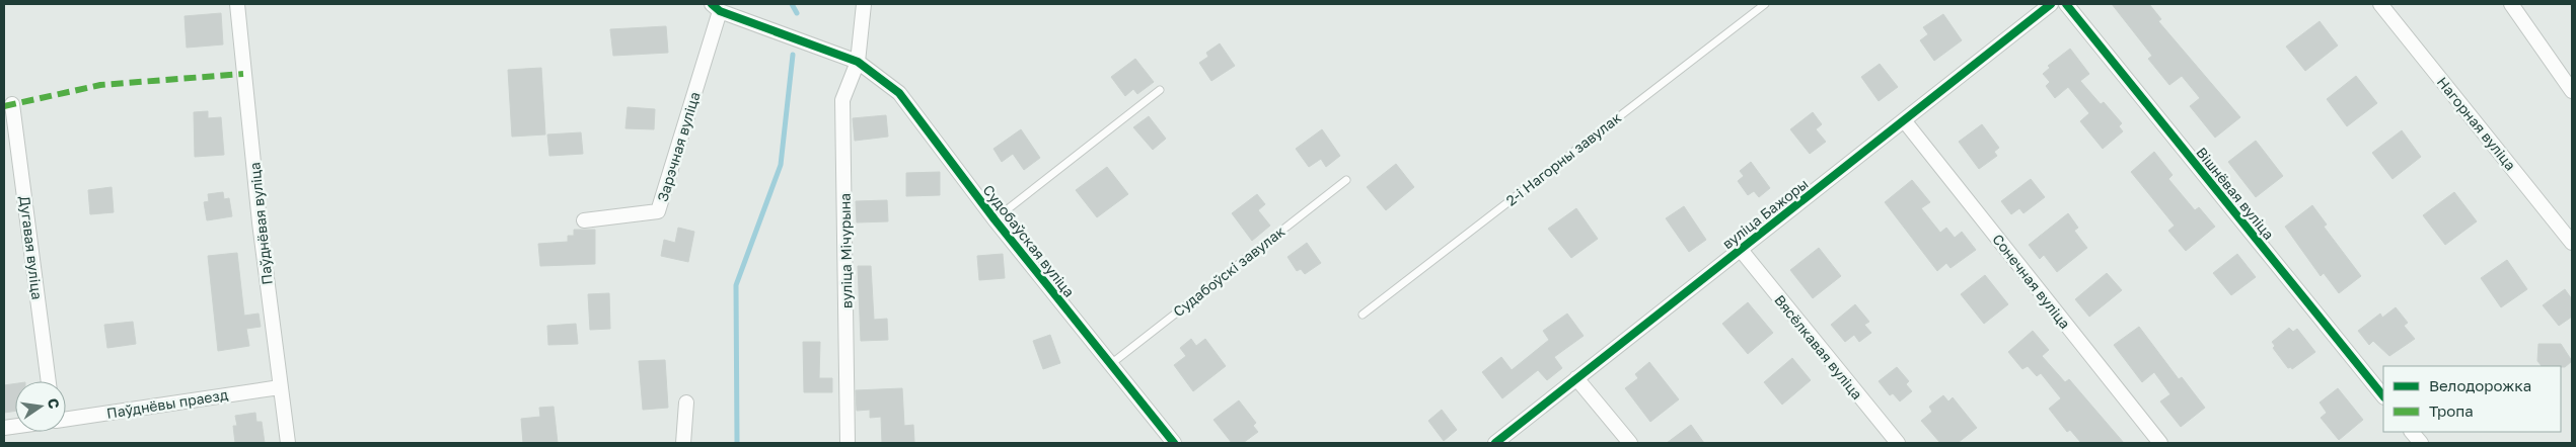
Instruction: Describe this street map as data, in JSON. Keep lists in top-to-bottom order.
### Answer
{
  "streets": {
    "street": [
      "Нагорная вуліца",
      "Зарэчная вуліца",
      "Вішнёвая вуліца",
      "вуліца Бажоры",
      "Паўднёвая вуліца",
      "Судобаўская вуліца",
      "Дугавая вуліца",
      "вуліца Мічурына",
      "Сонечная вуліца",
      "Вясёлкавая вуліца",
      "Паўднёвы праезд"
    ],
    "lane": ["2-і Нагорны завулак", "Судабоўскі завулак"]
  },
  "crossings": [
    ["Зарэчная вуліца", "Судобаўская вуліца"],
    ["Зарэчная вуліца", "вуліца Мічурына"],
    ["вуліца Бажоры", "Сонечная вуліца"],
    ["вуліца Бажоры", "Вясёлкавая вуліца"],
    ["Паўднёвая вуліца", "Паўднёвы праезд"],
    ["Судобаўская вуліца", "вуліца Мічурына"],
    ["Судобаўская вуліца", "Судабоўскі завулак"]
  ],
  "legend": ["Велодорожка", "Тропа"],
  "north": "right"
}
